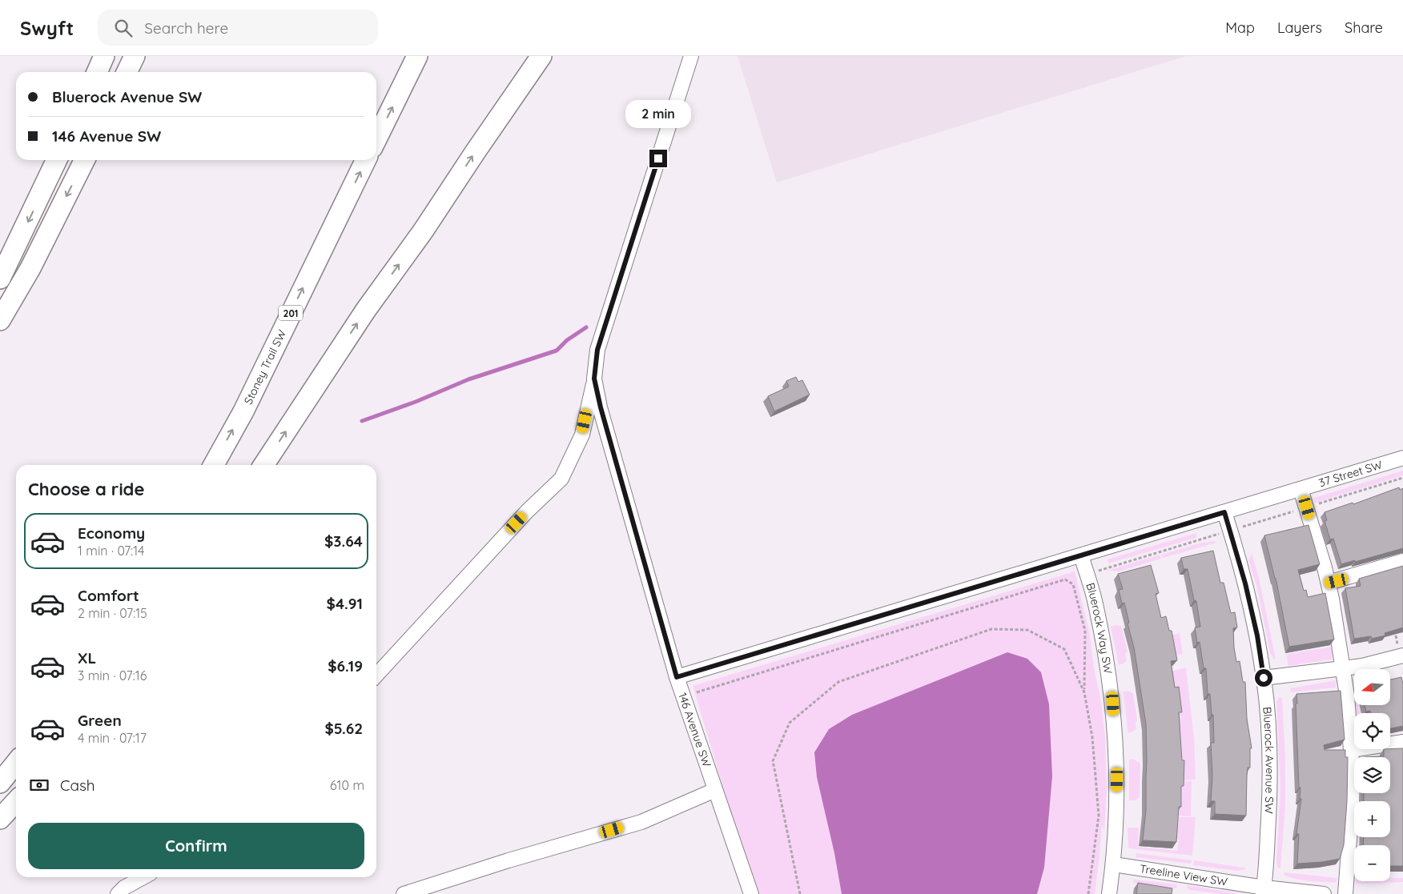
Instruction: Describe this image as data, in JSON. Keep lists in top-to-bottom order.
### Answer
{
  "streets": {
    "highway": ["201", "Stoney Trail SW"],
    "street": [
      "37 Street SW",
      "Bluerock Way SW",
      "146 Avenue SW",
      "Bluerock Avenue SW",
      "Treeline View SW"
    ]
  },
  "crossings": [
    ["37 Street SW", "Bluerock Way SW"],
    ["37 Street SW", "146 Avenue SW"],
    ["37 Street SW", "Bluerock Avenue SW"],
    ["Bluerock Way SW", "Treeline View SW"],
    ["Bluerock Avenue SW", "Treeline View SW"]
  ],
  "north": "left",
  "page": {
    "header": "Swyft",
    "search": "Search here",
    "nav": ["Map", "Layers", "Share"],
    "banner": ["Bluerock Avenue SW", "146 Avenue SW"],
    "bubble": "2 min",
    "heading": "Choose a ride",
    "list": [
      {
        "name": "Economy",
        "note": "1 min · 07:14",
        "value": "$3.64"
      },
      {
        "name": "Comfort",
        "note": "2 min · 07:15",
        "value": "$4.91"
      },
      {
        "name": "XL",
        "note": "3 min · 07:16",
        "value": "$6.19"
      },
      {
        "name": "Green",
        "note": "4 min · 07:17",
        "value": "$5.62"
      }
    ],
    "map_buttons": ["+", "−"],
    "pay": ["Cash", "610 m"],
    "buttons": "Confirm"
  }
}
